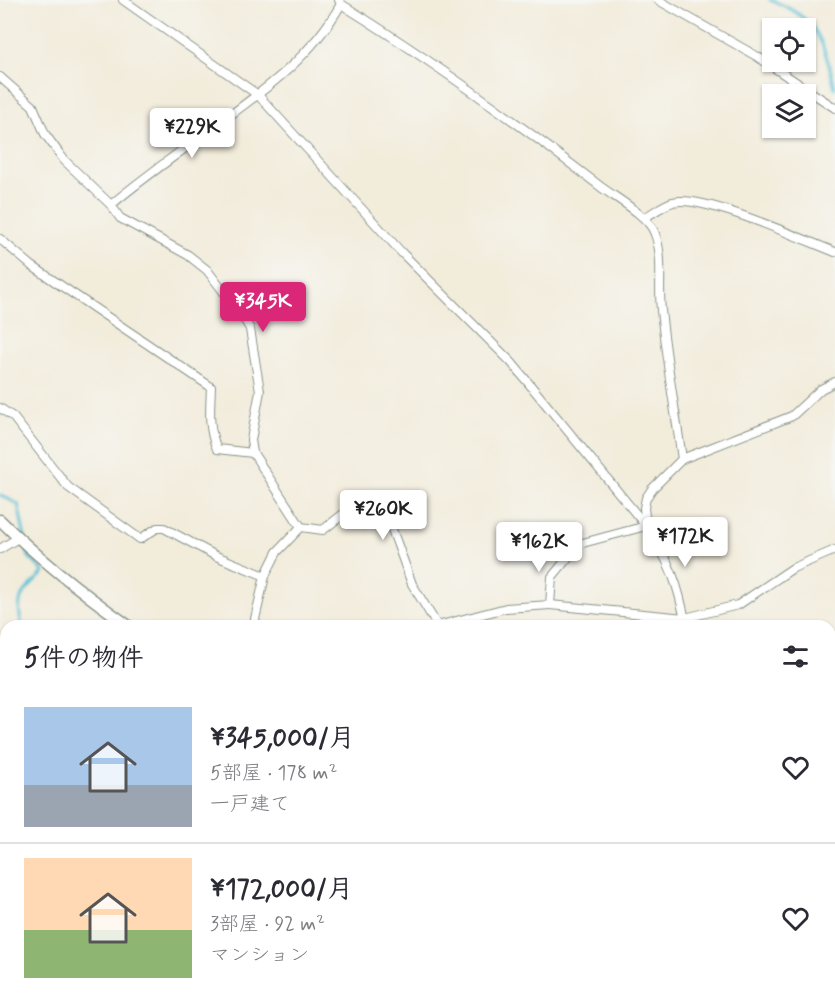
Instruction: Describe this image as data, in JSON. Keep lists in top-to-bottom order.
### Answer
{
  "page": {
    "price": [
      "¥229K",
      "¥345K",
      "¥260K",
      "¥172K",
      "¥162K"
    ],
    "heading": "5件の物件",
    "list": [
      {
        "name": "¥345,000/月",
        "note": "5部屋 · 178 m² · 一戸建て"
      },
      {
        "name": "¥172,000/月",
        "note": "3部屋 · 92 m² · マンション"
      }
    ]
  }
}
